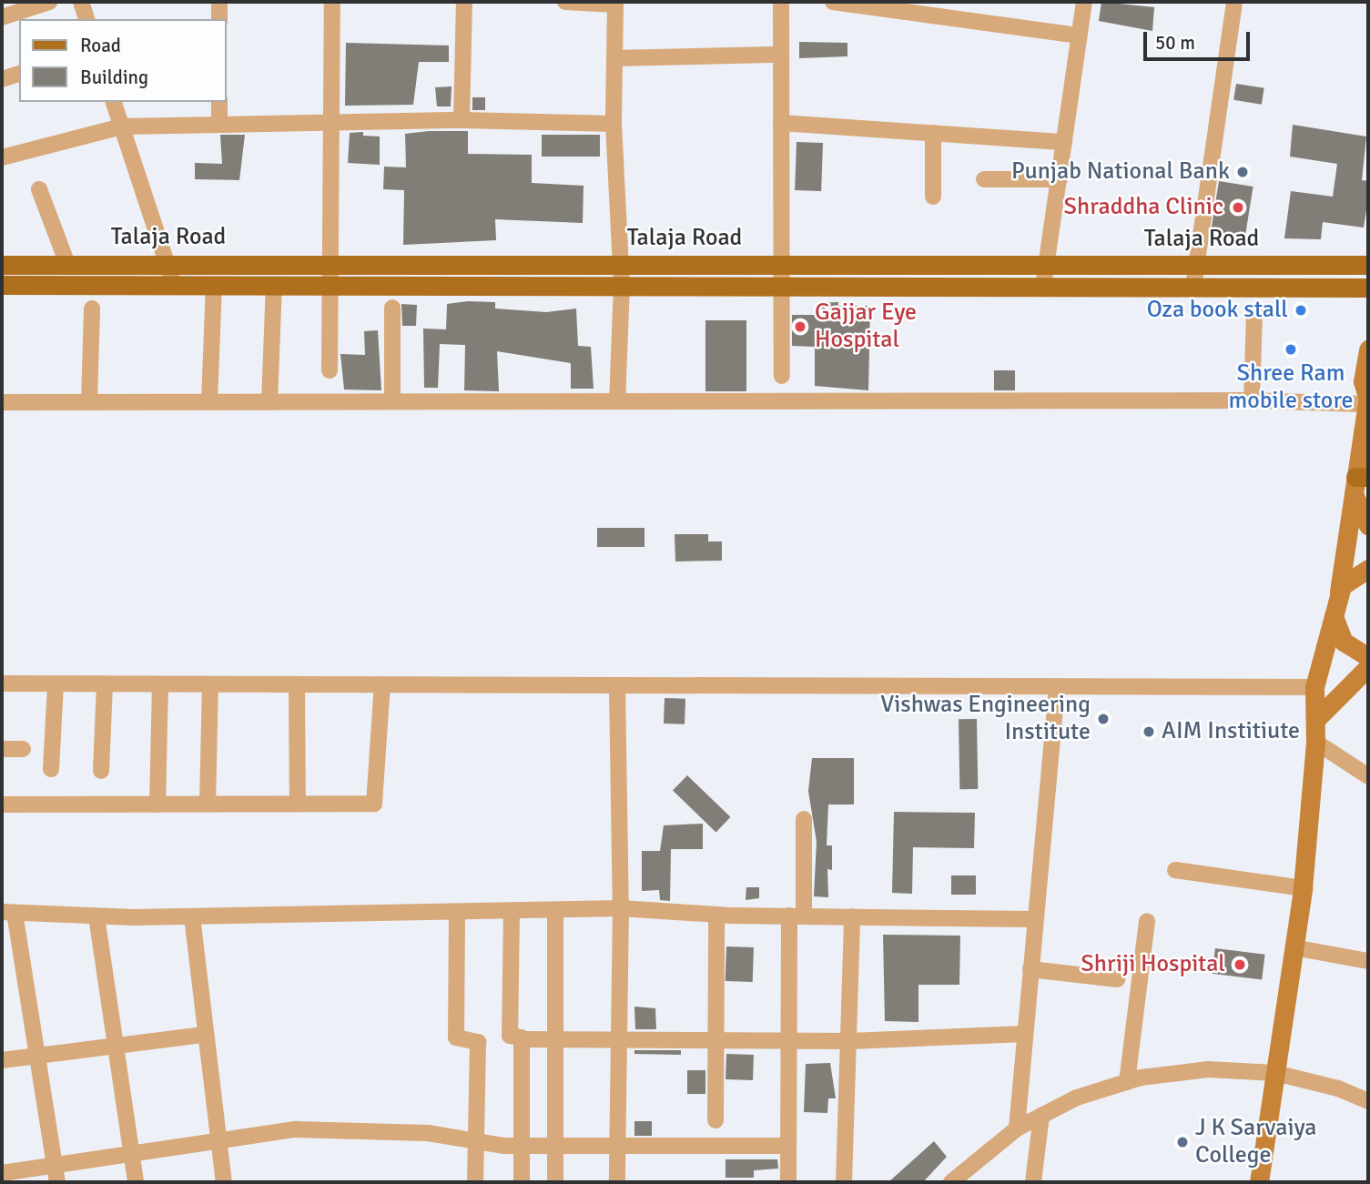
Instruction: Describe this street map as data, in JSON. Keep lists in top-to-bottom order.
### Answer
{
  "streets": {
    "main road": ["Talaja Road"]
  },
  "places": [
    "Punjab National Bank",
    "Shraddha Clinic",
    "Oza book stall",
    "Gajjar Eye Hospital",
    "Shree Ram mobile store",
    "Vishwas Engineering Institute",
    "AIM Institiute",
    "Shriji Hospital",
    "J K Sarvaiya College"
  ],
  "legend": ["Road", "Building"],
  "scale_bar": "50 m"
}
